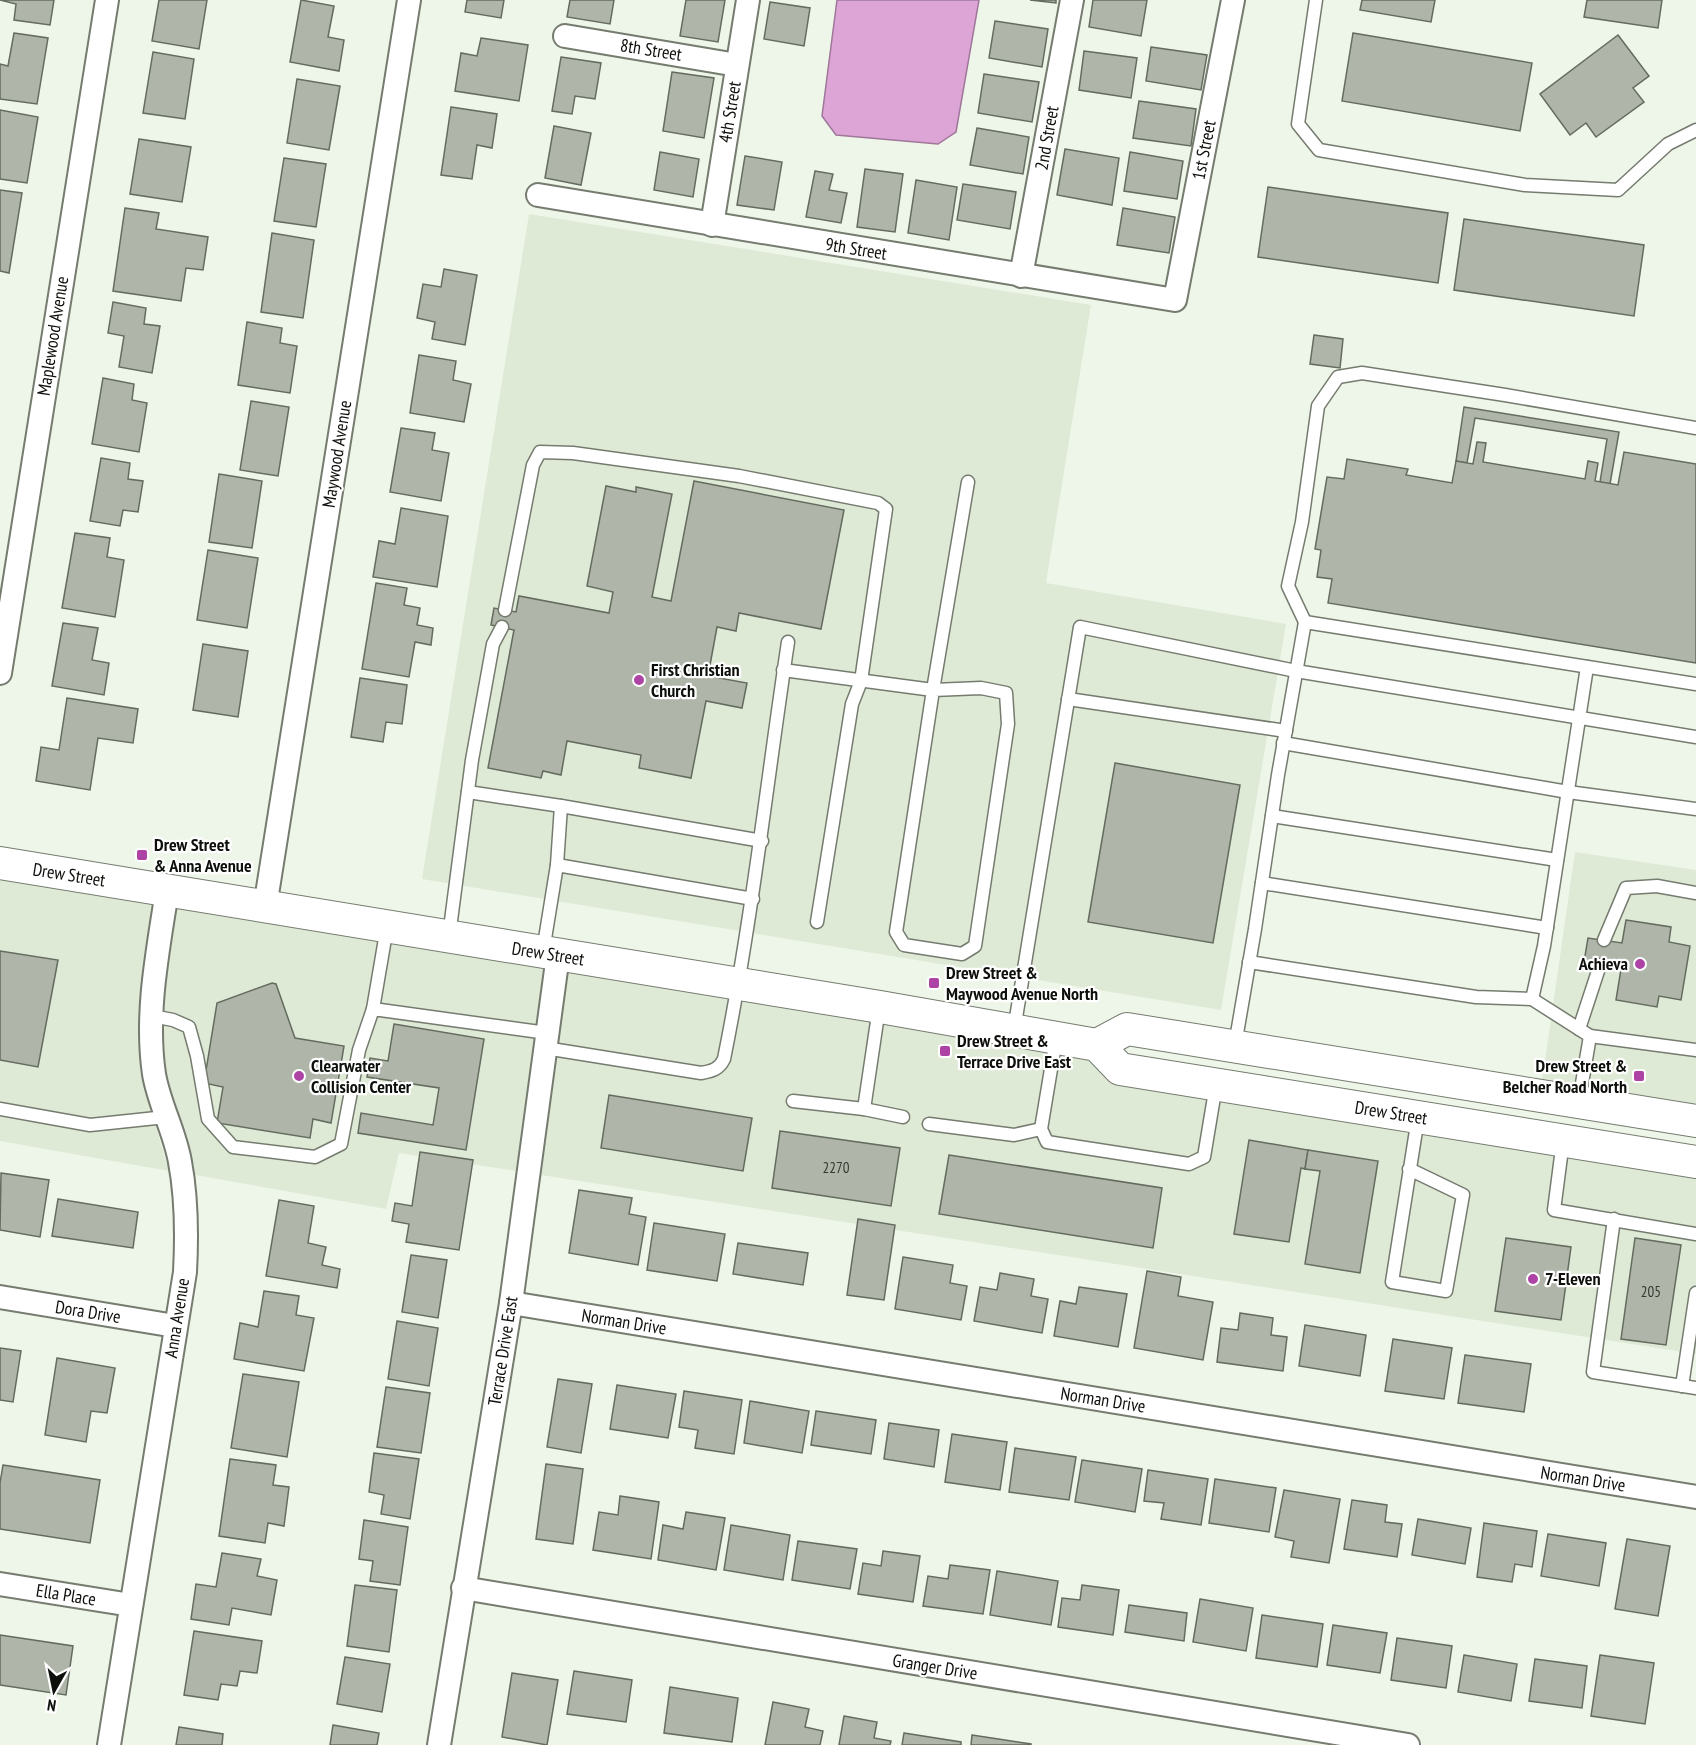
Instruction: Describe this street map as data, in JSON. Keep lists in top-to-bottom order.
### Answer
{
  "streets": {
    "main road": ["Drew Street"],
    "street": [
      "8th Street",
      "4th Street",
      "2nd Street",
      "1st Street",
      "9th Street",
      "Maplewood Avenue",
      "Maywood Avenue",
      "Dora Drive",
      "Anna Avenue",
      "Norman Drive",
      "Terrace Drive East",
      "Ella Place",
      "Granger Drive"
    ]
  },
  "crossings": [
    ["8th Street", "4th Street"],
    ["4th Street", "9th Street"],
    ["2nd Street", "9th Street"],
    ["1st Street", "9th Street"],
    ["Maywood Avenue", "Drew Street"],
    ["Drew Street", "Anna Avenue"],
    ["Drew Street", "Terrace Drive East"],
    ["Dora Drive", "Anna Avenue"],
    ["Anna Avenue", "Ella Place"],
    ["Norman Drive", "Terrace Drive East"],
    ["Terrace Drive East", "Granger Drive"]
  ],
  "places": {
    "other": [
      "First Christian Church",
      "Achieva",
      "Clearwater Collision Center",
      "7-Eleven"
    ],
    "transit": [
      "Drew Street & Anna Avenue",
      "Drew Street & Maywood Avenue North",
      "Drew Street & Terrace Drive East",
      "Drew Street & Belcher Road North"
    ]
  },
  "house_numbers": ["2270", "205"],
  "north": "bottom"
}
